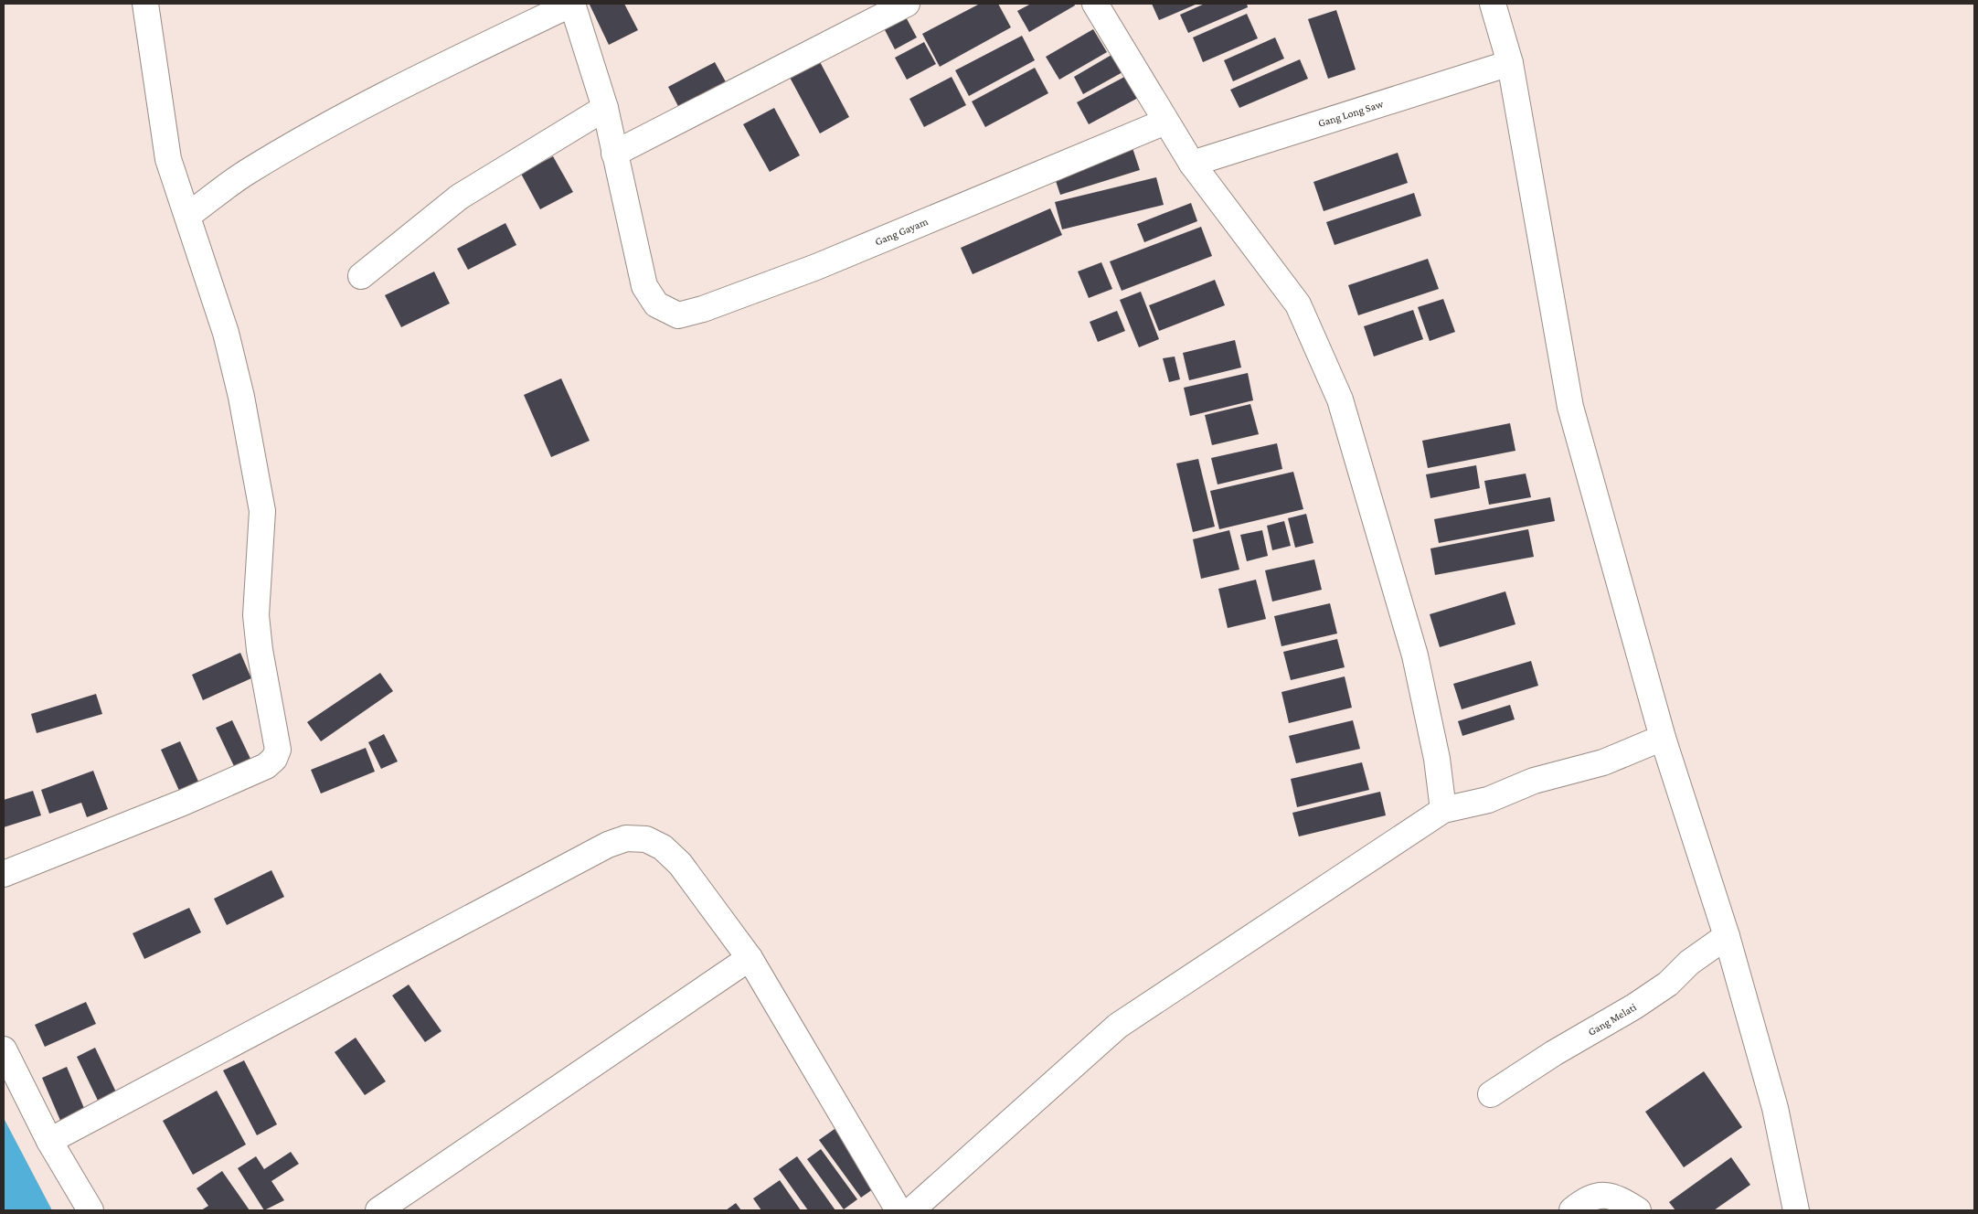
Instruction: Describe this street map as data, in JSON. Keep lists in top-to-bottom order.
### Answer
{
  "streets": {
    "street": ["Gang Long Saw", "Gang Gayam", "Gang Melati"]
  }
}
